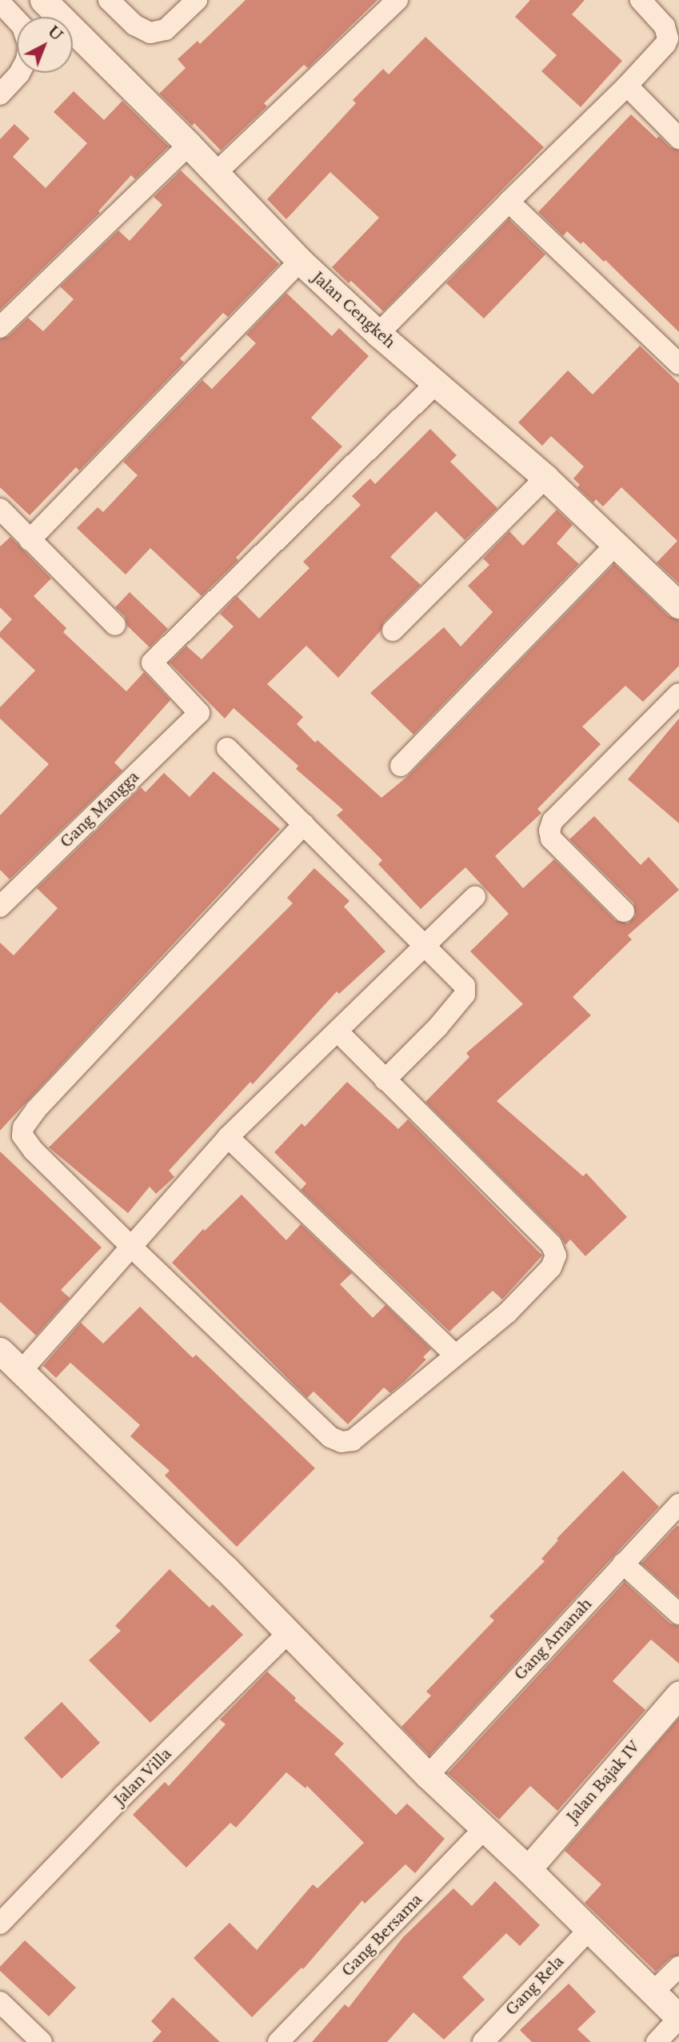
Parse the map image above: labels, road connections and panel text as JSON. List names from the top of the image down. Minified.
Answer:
{"streets":{"street":["Jalan Cengkeh","Gang Mangga","Gang Amanah","Jalan Villa","Jalan Bajak IV","Gang Bersama","Gang Rela"]},"crossings":[["Jalan Cengkeh","Gang Mangga"]],"north":"top right"}
